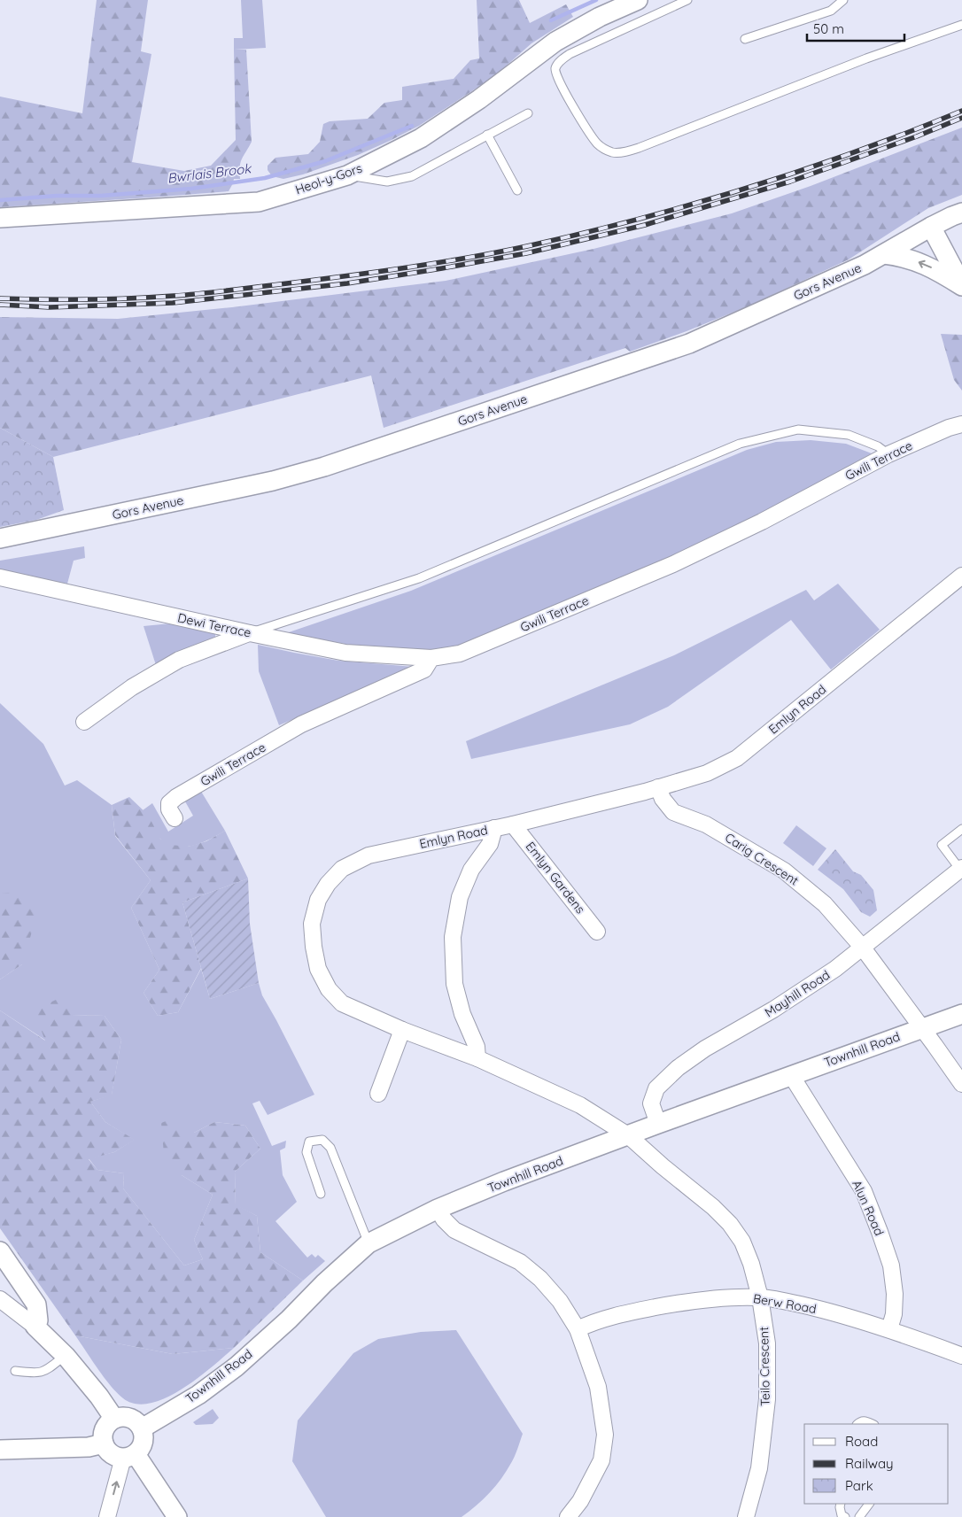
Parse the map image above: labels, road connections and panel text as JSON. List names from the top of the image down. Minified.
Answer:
{"streets":{"street":["Heol-y-Gors","Gors Avenue","Gwili Terrace","Dewi Terrace","Emlyn Road","Carig Crescent","Emlyn Gardens","Mayhill Road","Townhill Road","Alun Road","Berw Road","Teilo Crescent"]},"crossings":[["Gwili Terrace","Dewi Terrace"],["Emlyn Road","Carig Crescent"],["Emlyn Road","Emlyn Gardens"],["Emlyn Road","Townhill Road"],["Emlyn Road","Teilo Crescent"],["Carig Crescent","Mayhill Road"],["Carig Crescent","Townhill Road"],["Mayhill Road","Townhill Road"],["Townhill Road","Alun Road"],["Townhill Road","Teilo Crescent"],["Alun Road","Berw Road"],["Berw Road","Teilo Crescent"]],"water":["Bwrlais Brook"],"legend":["Road","Railway","Park"],"scale_bar":"50 m"}
